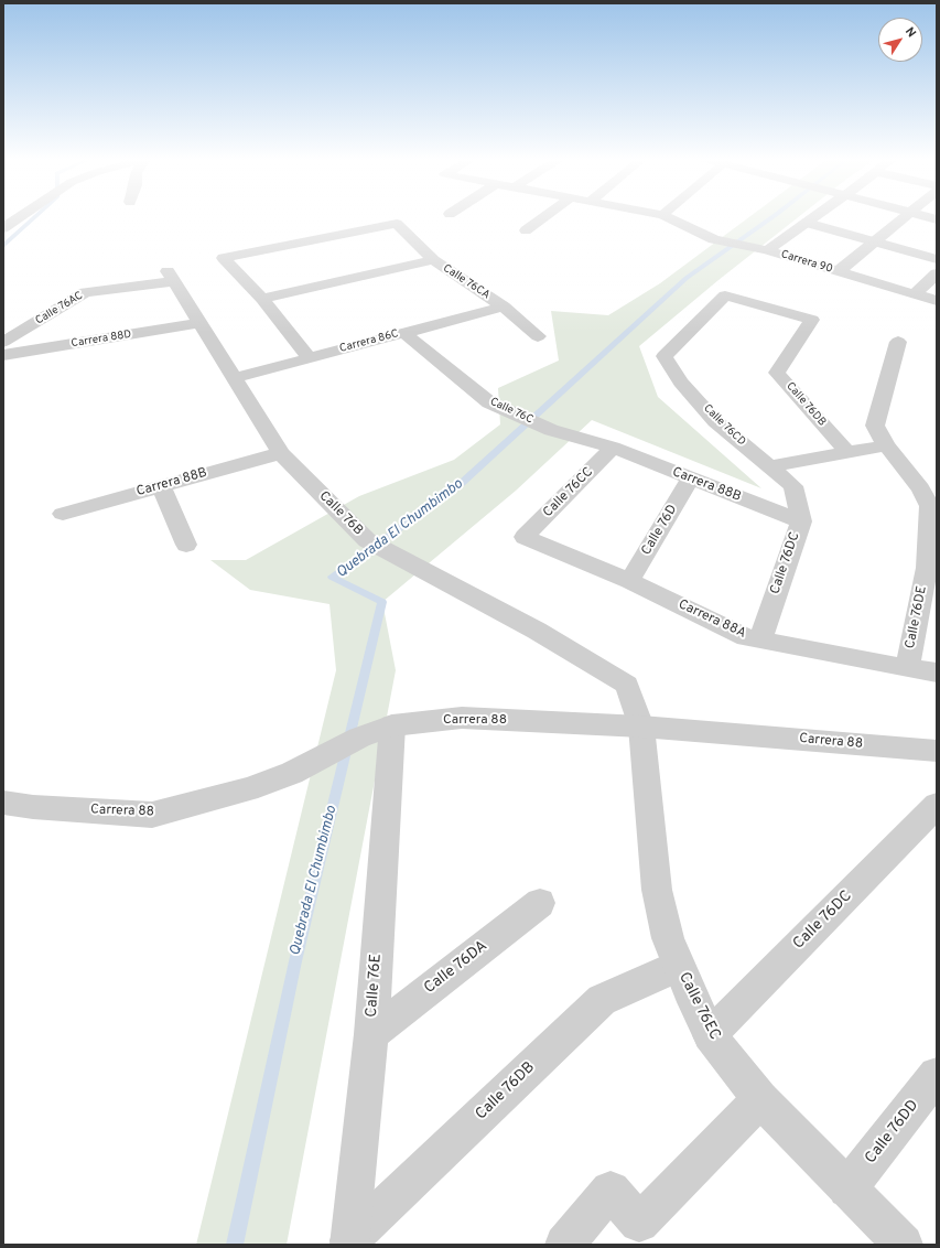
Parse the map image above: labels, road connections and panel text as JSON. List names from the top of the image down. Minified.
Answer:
{"streets":{"street":["Carrera 90","Calle 76CA","Calle 76AC","Carrera 88D","Carrera 86C","Calle 76DB","Calle 76C","Calle 76CD","Carrera 88B","Calle 76CC","Calle 76B","Calle 76D","Calle 76DC","Calle 76DE","Carrera 88A","Carrera 88","Calle 76DA","Calle 76E","Calle 76EC","Calle 76DD"]},"crossings":[["Calle 76CA","Carrera 86C"],["Calle 76AC","Calle 76B"],["Carrera 88D","Calle 76B"],["Carrera 86C","Calle 76C"],["Carrera 86C","Calle 76B"],["Calle 76DB","Calle 76CD"],["Calle 76DB","Calle 76E"],["Calle 76DB","Calle 76EC"],["Calle 76C","Carrera 88B"],["Calle 76C","Calle 76CC"],["Calle 76CD","Calle 76DC"],["Carrera 88B","Calle 76CC"],["Carrera 88B","Calle 76B"],["Carrera 88B","Calle 76D"],["Carrera 88B","Calle 76DC"],["Calle 76CC","Carrera 88A"],["Calle 76B","Carrera 88"],["Calle 76B","Calle 76EC"],["Calle 76D","Carrera 88A"],["Calle 76DC","Carrera 88A"],["Calle 76DC","Calle 76EC"],["Calle 76DE","Carrera 88A"],["Carrera 88","Calle 76E"],["Carrera 88","Calle 76EC"],["Calle 76DA","Calle 76E"],["Calle 76EC","Calle 76DD"]],"water":["Quebrada El Chumbimbo"],"north":"top right"}
